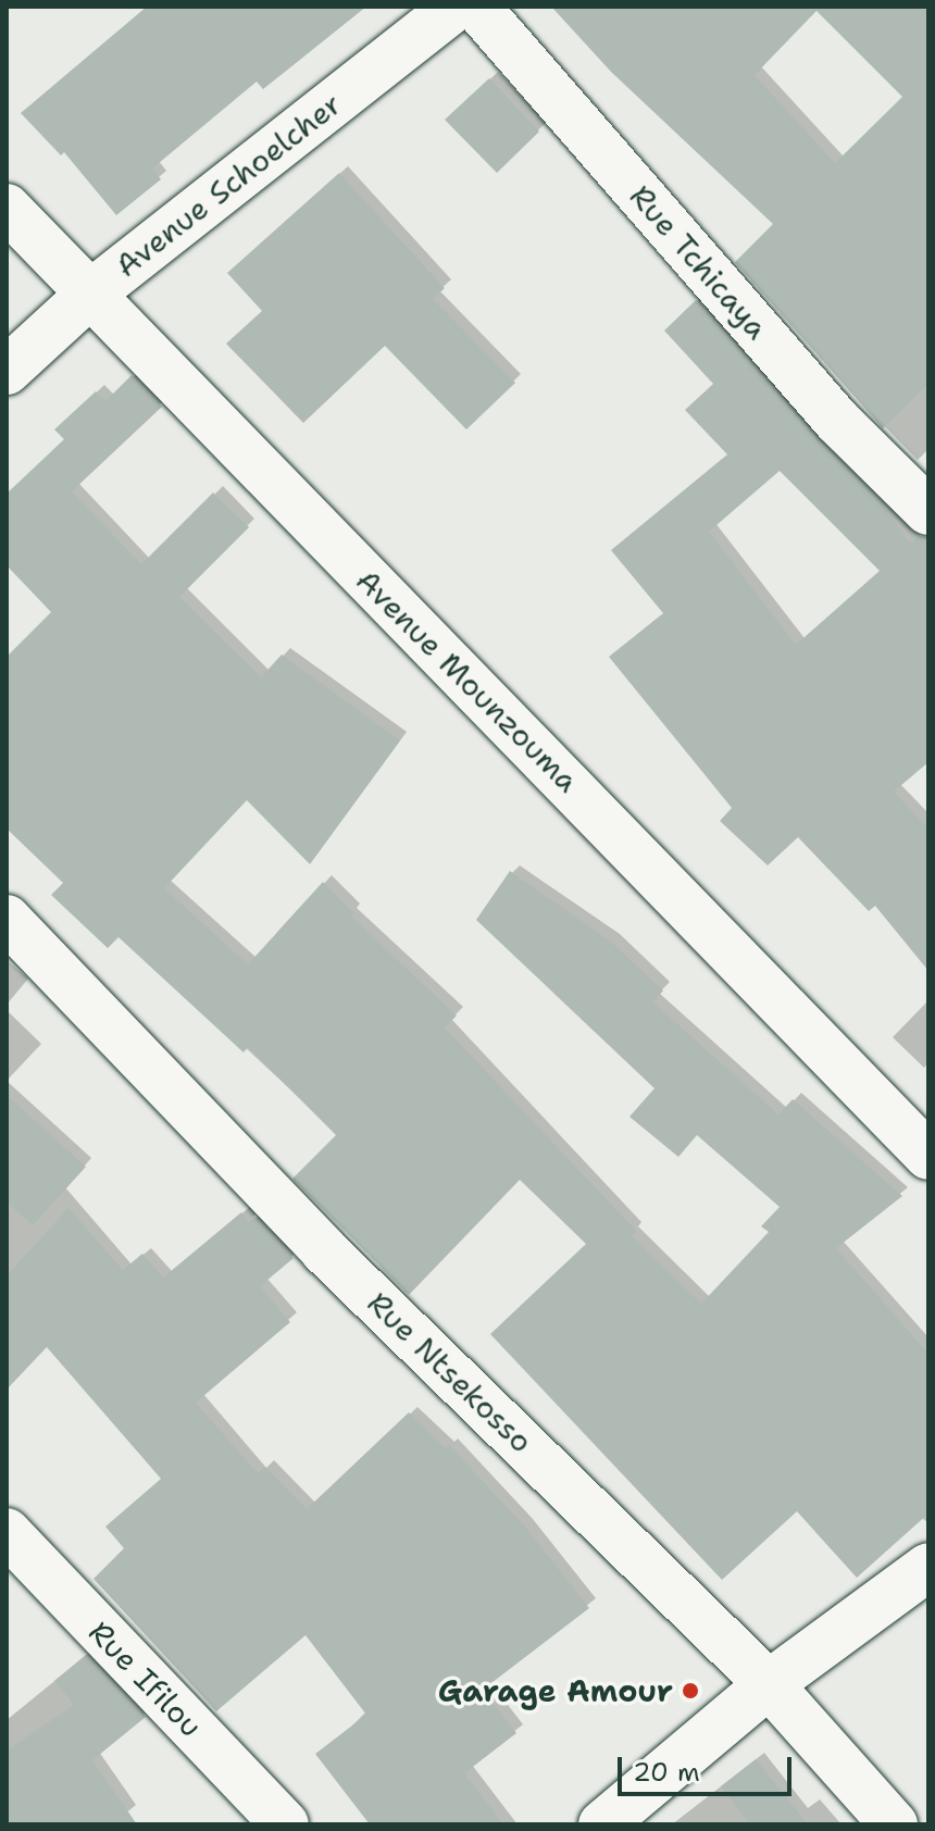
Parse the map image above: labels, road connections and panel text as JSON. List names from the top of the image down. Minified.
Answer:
{"streets":{"street":["Avenue Schoelcher","Rue Tchicaya","Avenue Mounzouma","Rue Ntsekosso","Rue Ifilou"]},"crossings":[["Avenue Schoelcher","Avenue Mounzouma"]],"places":["Garage Amour"],"scale_bar":"20 m"}
